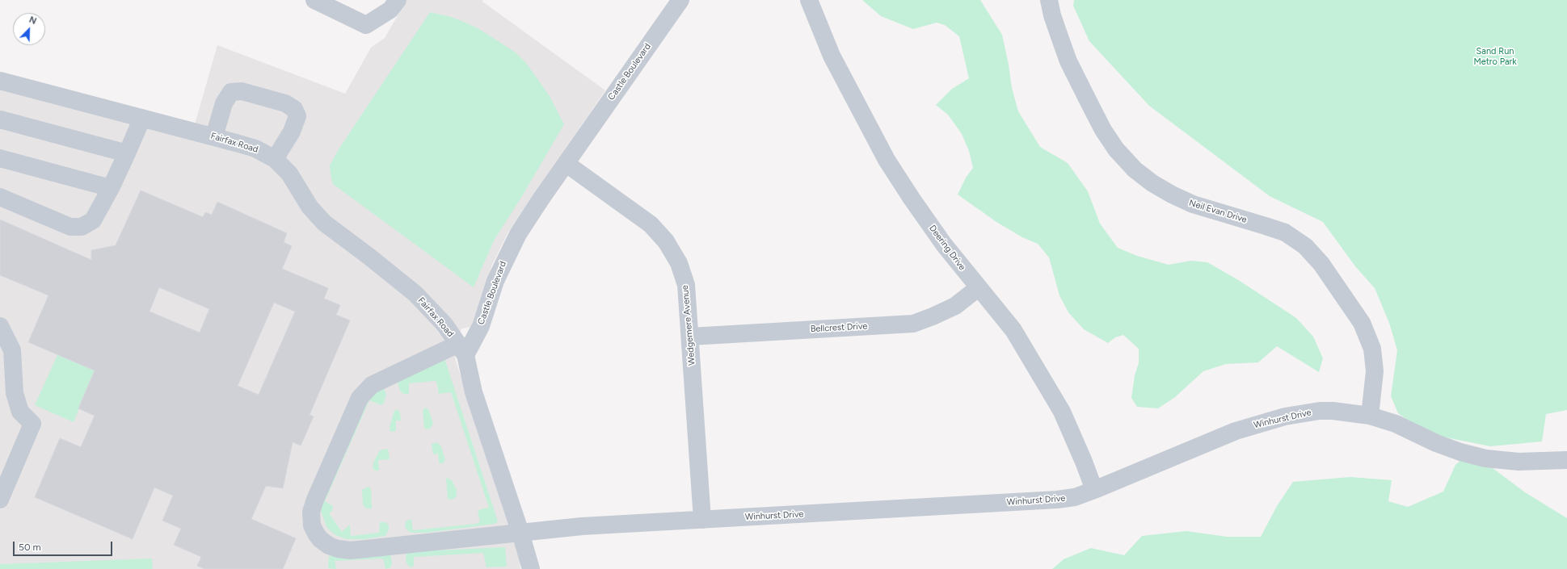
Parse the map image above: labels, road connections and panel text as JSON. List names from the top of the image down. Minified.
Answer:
{"streets":{"street":["Castle Boulevard","Fairfax Road","Neil Evan Drive","Deering Drive","Wedgemere Avenue","Bellcrest Drive","Winhurst Drive"]},"crossings":[["Castle Boulevard","Fairfax Road"],["Castle Boulevard","Wedgemere Avenue"],["Castle Boulevard","Winhurst Drive"],["Fairfax Road","Winhurst Drive"],["Neil Evan Drive","Winhurst Drive"],["Deering Drive","Bellcrest Drive"],["Deering Drive","Winhurst Drive"],["Wedgemere Avenue","Bellcrest Drive"],["Wedgemere Avenue","Winhurst Drive"]],"parks":["Sand Run Metro Park"],"scale_bar":"50 m","north":"top right"}
